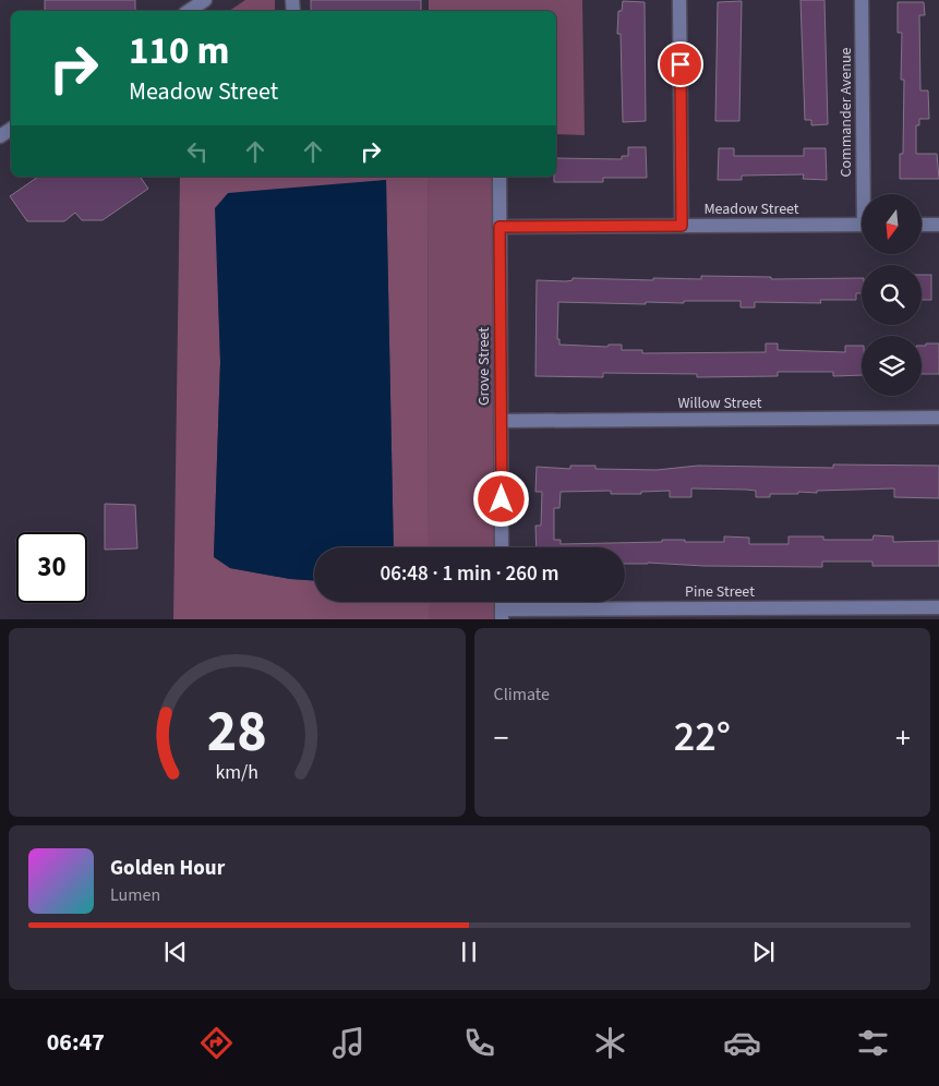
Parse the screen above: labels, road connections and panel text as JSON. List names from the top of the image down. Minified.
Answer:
{"streets":{"street":["Commander Avenue","Meadow Street","Grove Street","Willow Street","Pine Street"]},"crossings":[["Meadow Street","Grove Street"],["Grove Street","Willow Street"]],"north":"bottom","page":{"turn":["110 m","Meadow Street"],"limit":"30","trip":"06:48 · 1 min · 260 m","tile":"Climate","heat":["−","22°","+"],"song":["Golden Hour","Lumen"],"tabs":"06:47","gauge":["28","km/h"]}}
